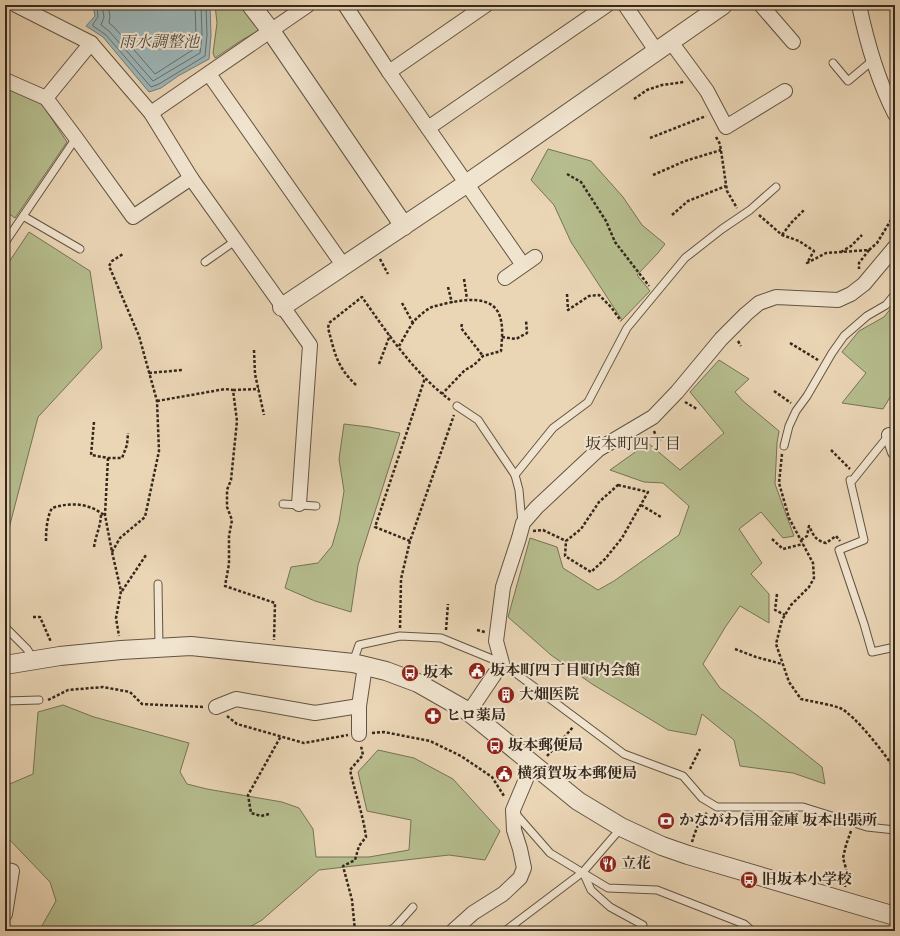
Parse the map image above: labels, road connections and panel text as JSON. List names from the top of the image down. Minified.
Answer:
{"districts":["坂本町四丁目"],"water":["雨水調整池"],"places":{"public building":["坂本町四丁目町内会館","横須賀坂本郵便局"],"bus stop":["坂本","坂本郵便局","旧坂本小学校"],"building":["大畑医院"],"pharmacy":["ヒロ薬局"],"bank":["かながわ信用金庫 坂本出張所"],"restaurant":["立花"]}}
